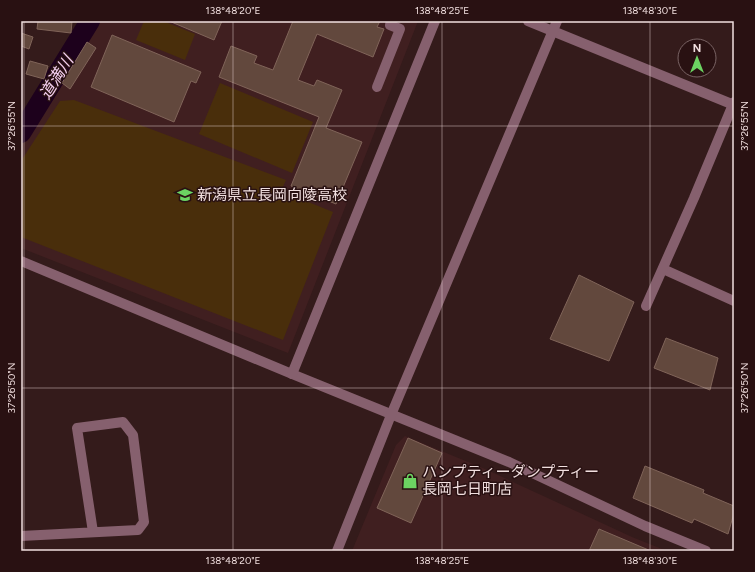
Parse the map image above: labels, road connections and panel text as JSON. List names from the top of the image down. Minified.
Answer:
{"water":["道満川"],"places":{"school or university":["新潟県立長岡向陵高校"],"shop":["ハンプティーダンプティー 長岡七日町店"]},"north":"top","coordinates":["138°48'20\"E","138°48'25\"E","138°48'30\"E","37°26'55\"N","37°26'50\"N"]}
